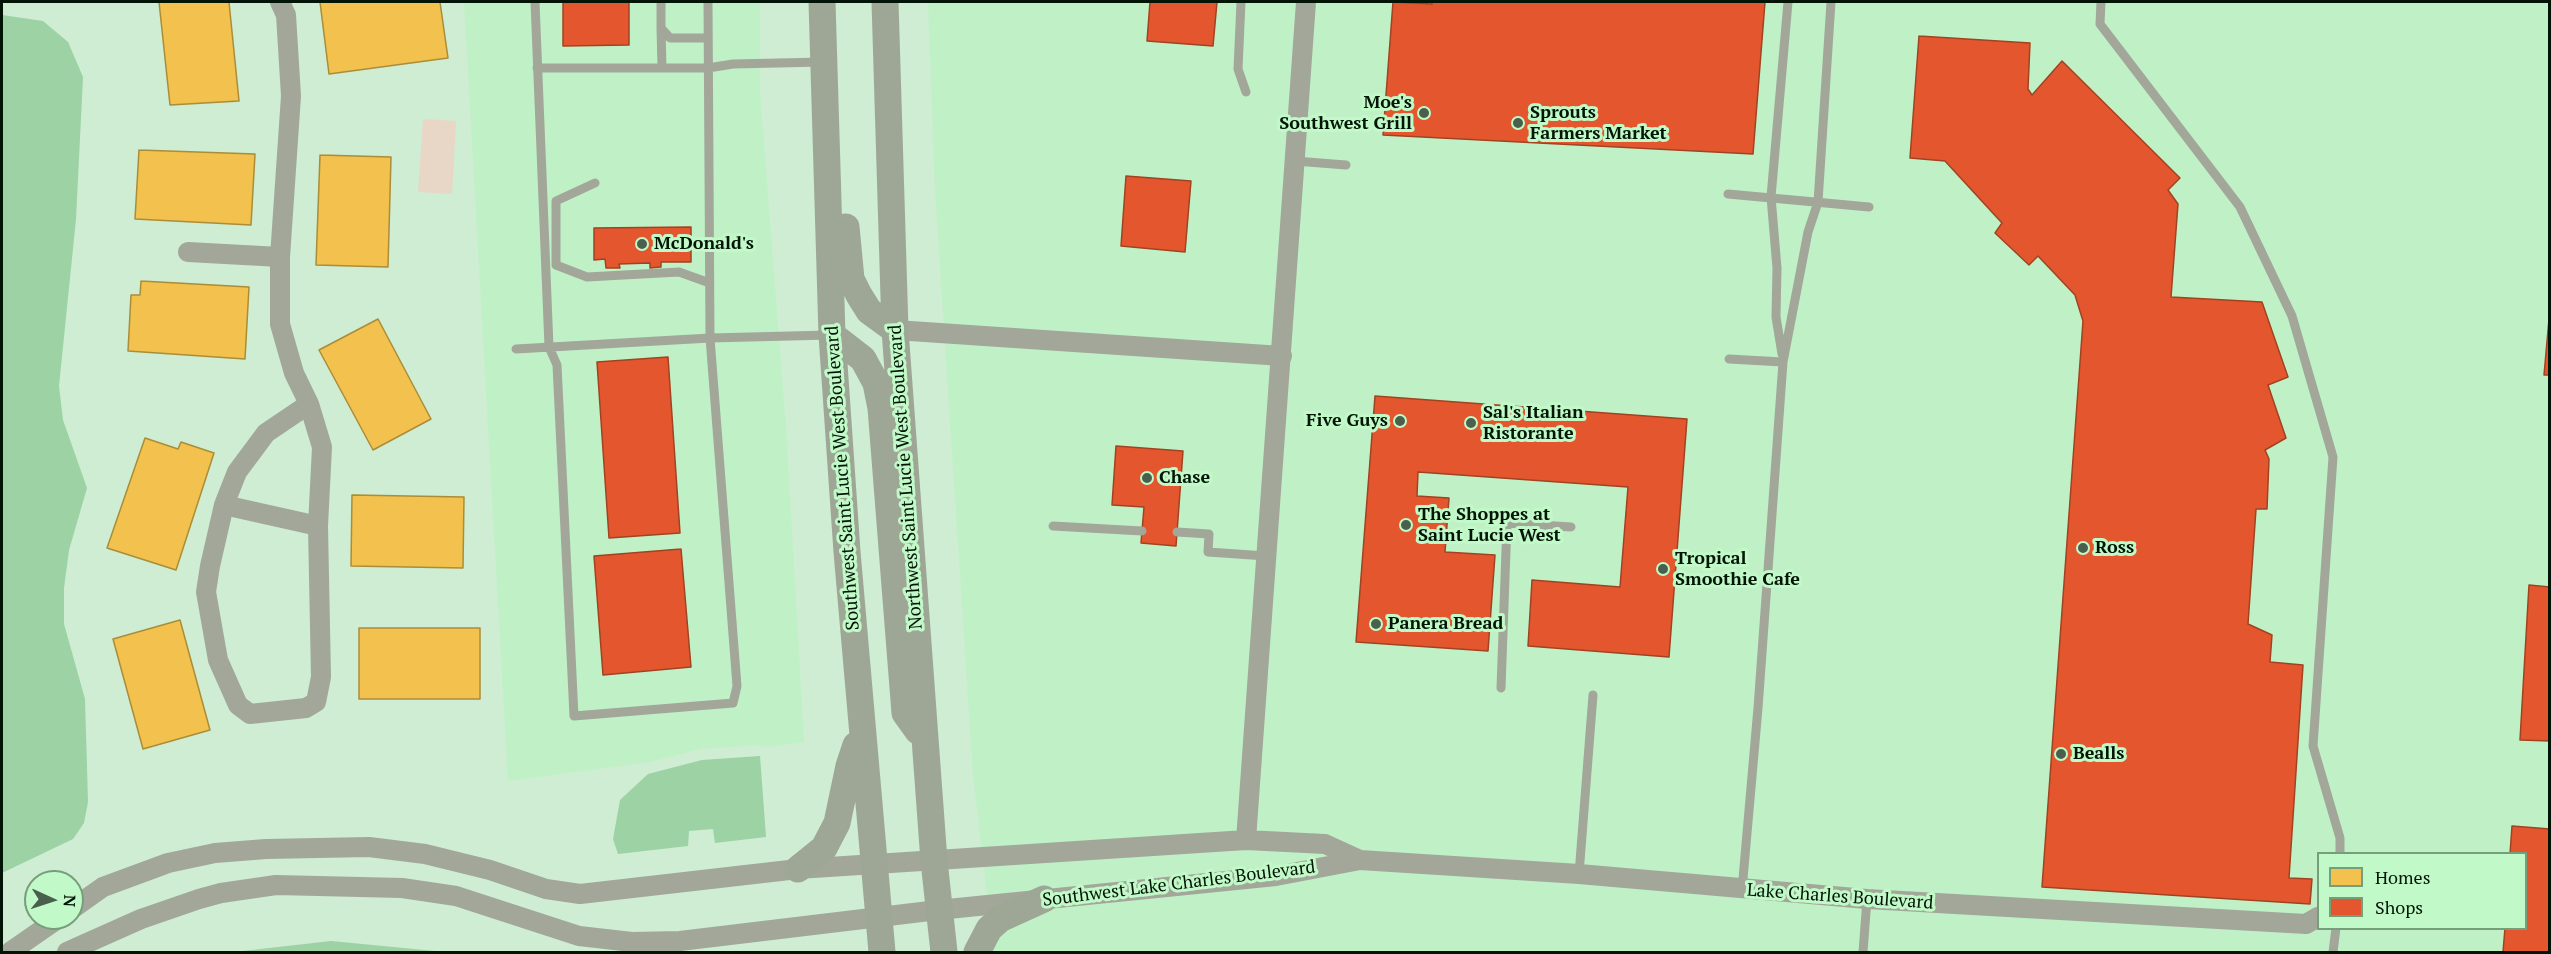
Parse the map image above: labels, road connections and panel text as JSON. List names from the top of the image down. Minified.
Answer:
{"streets":{"main road":["Northwest Saint Lucie West Boulevard","Southwest Saint Lucie West Boulevard"],"street":["Southwest Lake Charles Boulevard","Lake Charles Boulevard"]},"crossings":[["Northwest Saint Lucie West Boulevard","Southwest Lake Charles Boulevard"],["Southwest Saint Lucie West Boulevard","Southwest Lake Charles Boulevard"],["Southwest Lake Charles Boulevard","Lake Charles Boulevard"]],"places":["Moe's Southwest Grill","Sprouts Farmers Market","McDonald's","Five Guys","Sal's Italian Ristorante","Chase","The Shoppes at Saint Lucie West","Ross","Tropical Smoothie Cafe","Panera Bread","Bealls"],"legend":["Homes","Shops"],"north":"right"}
